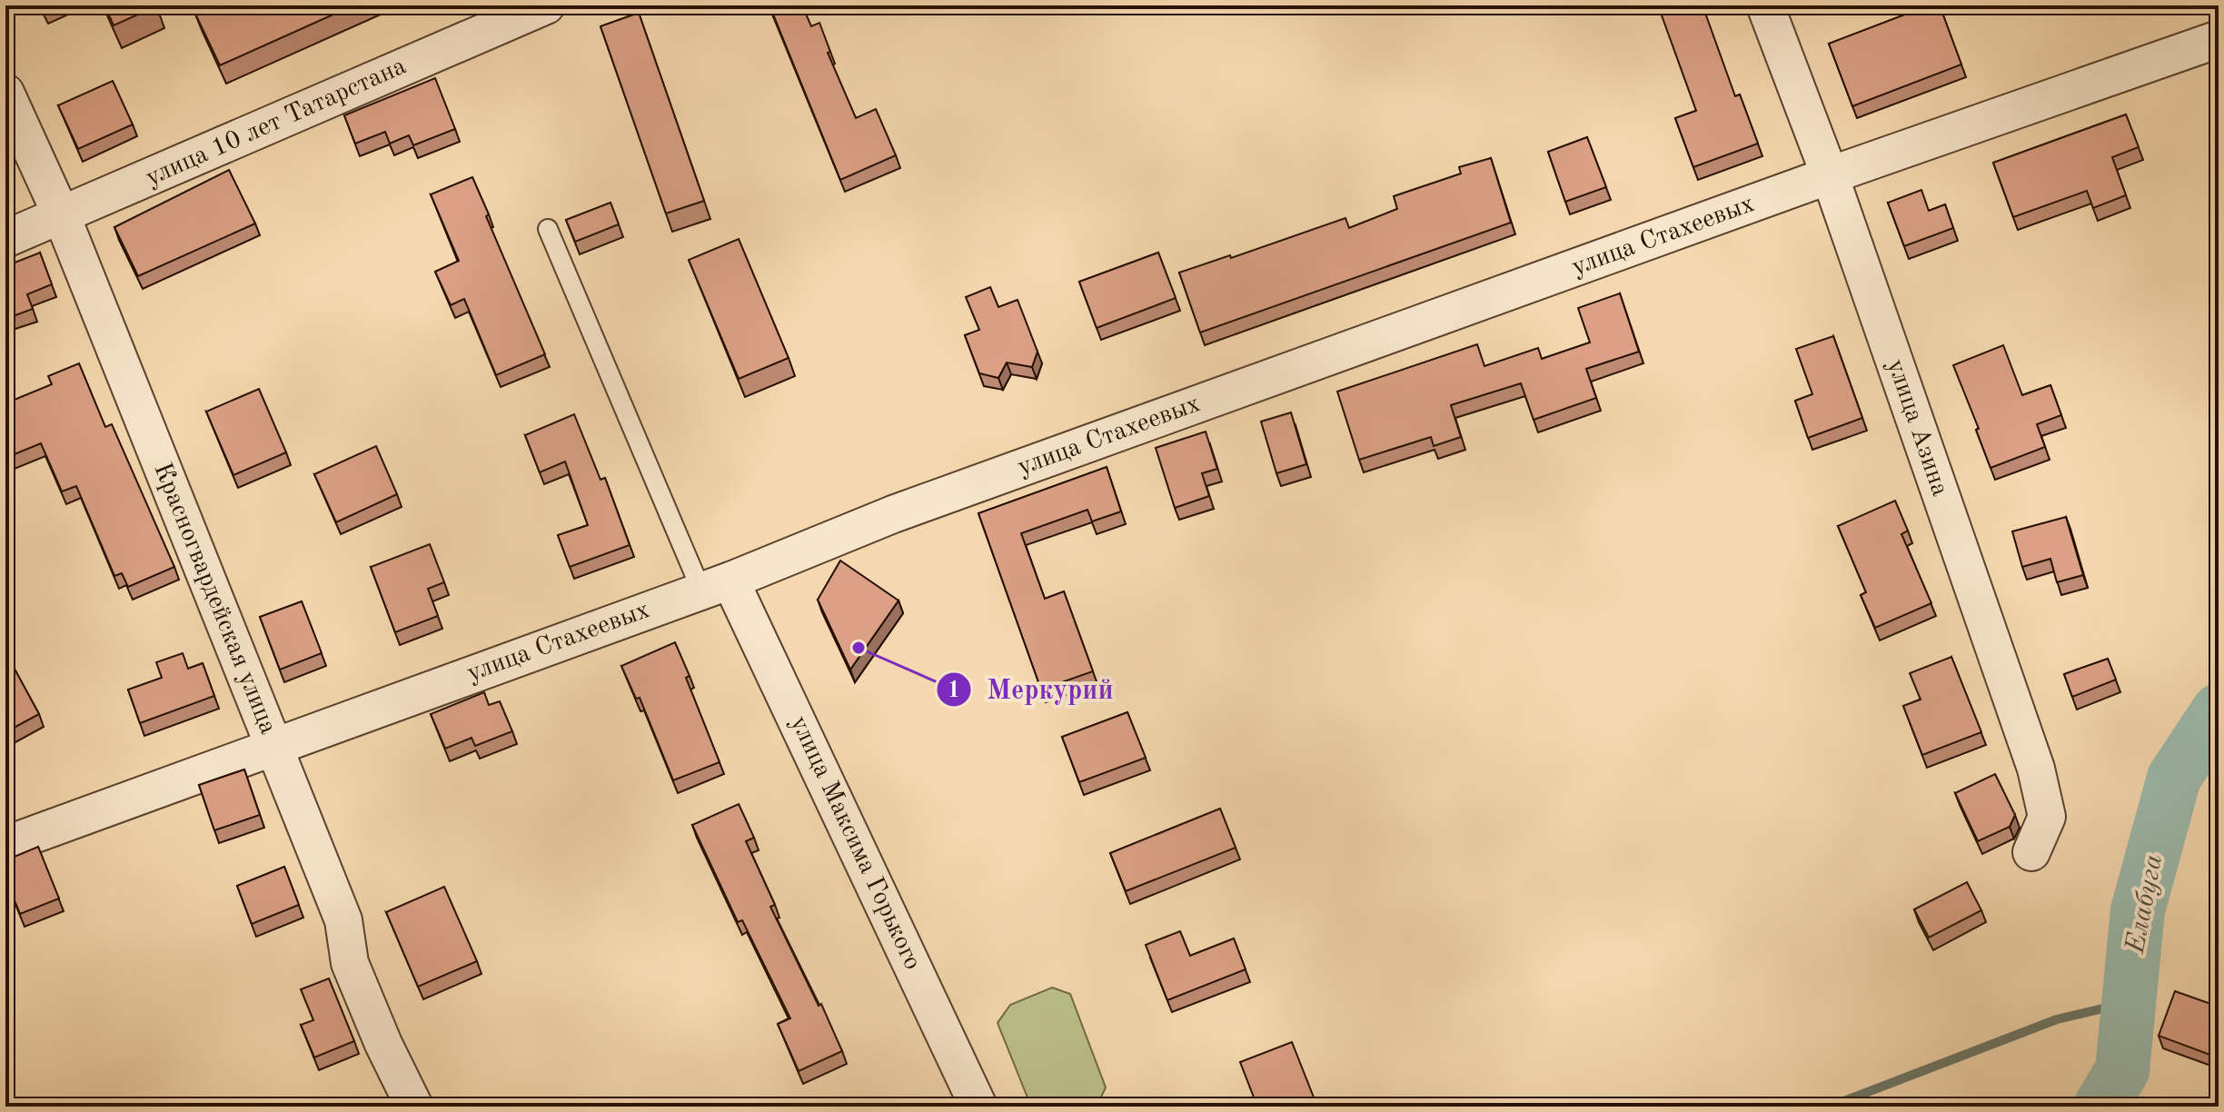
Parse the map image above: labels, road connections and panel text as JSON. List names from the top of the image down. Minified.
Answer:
{"streets":{"street":["улица 10 лет Татарстана","улица Стахеевых","улица Азина","Красногвардейская улица","улица Максима Горького"]},"crossings":[["улица 10 лет Татарстана","Красногвардейская улица"],["улица Стахеевых","улица Азина"],["улица Стахеевых","Красногвардейская улица"],["улица Стахеевых","улица Максима Горького"]],"water":["Елабуга"],"places":["Меркурий"]}
